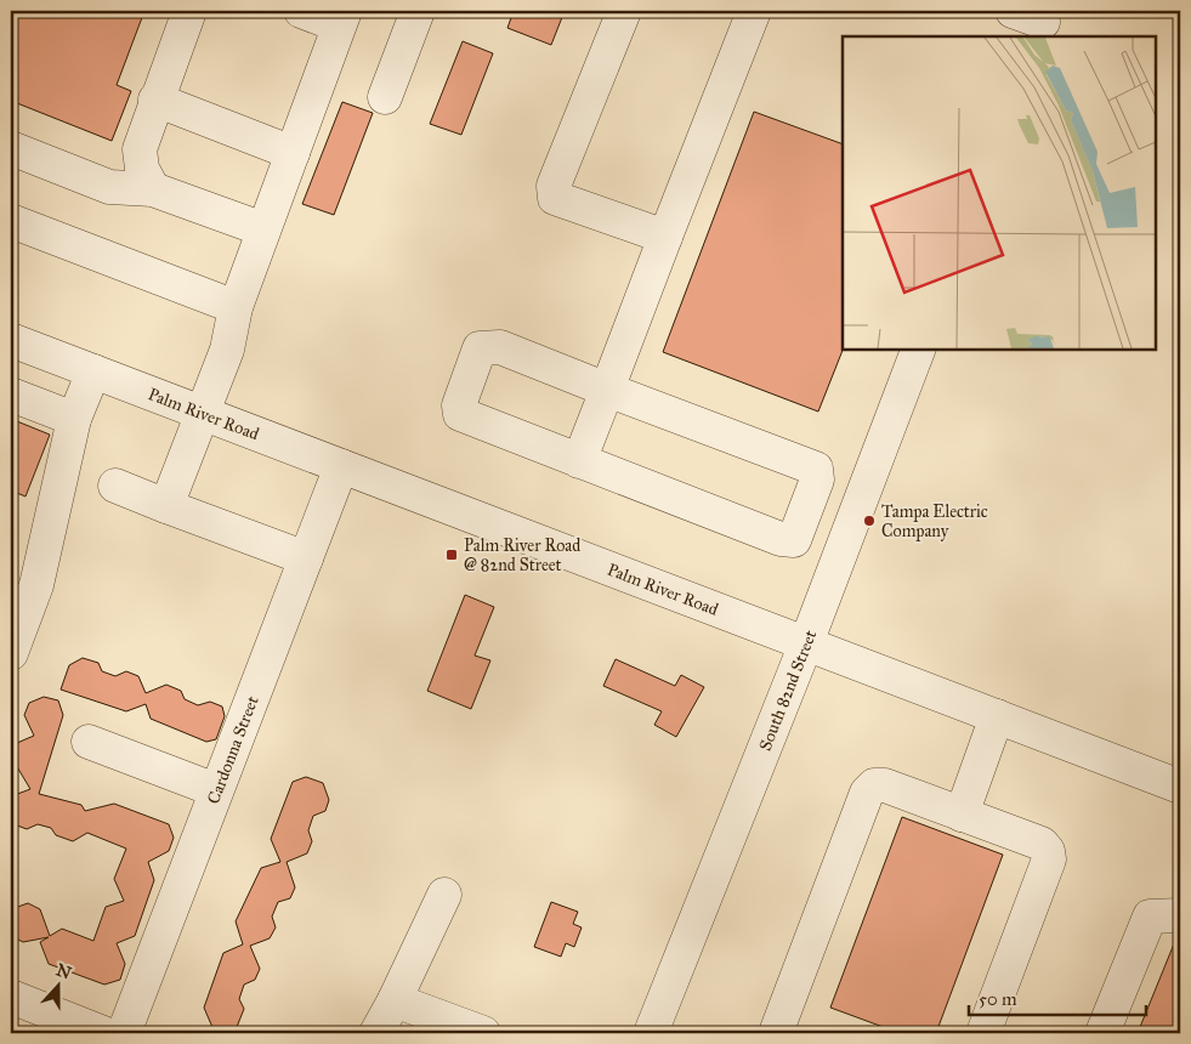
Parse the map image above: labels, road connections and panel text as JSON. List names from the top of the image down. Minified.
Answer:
{"streets":{"street":["Palm River Road","South 82nd Street","Cardonna Street"]},"crossings":[["Palm River Road","South 82nd Street"],["Palm River Road","Cardonna Street"]],"places":{"other":["Tampa Electric Company"],"transit":["Palm River Road @ 82nd Street"]},"scale_bar":"50 m","north":"top"}
